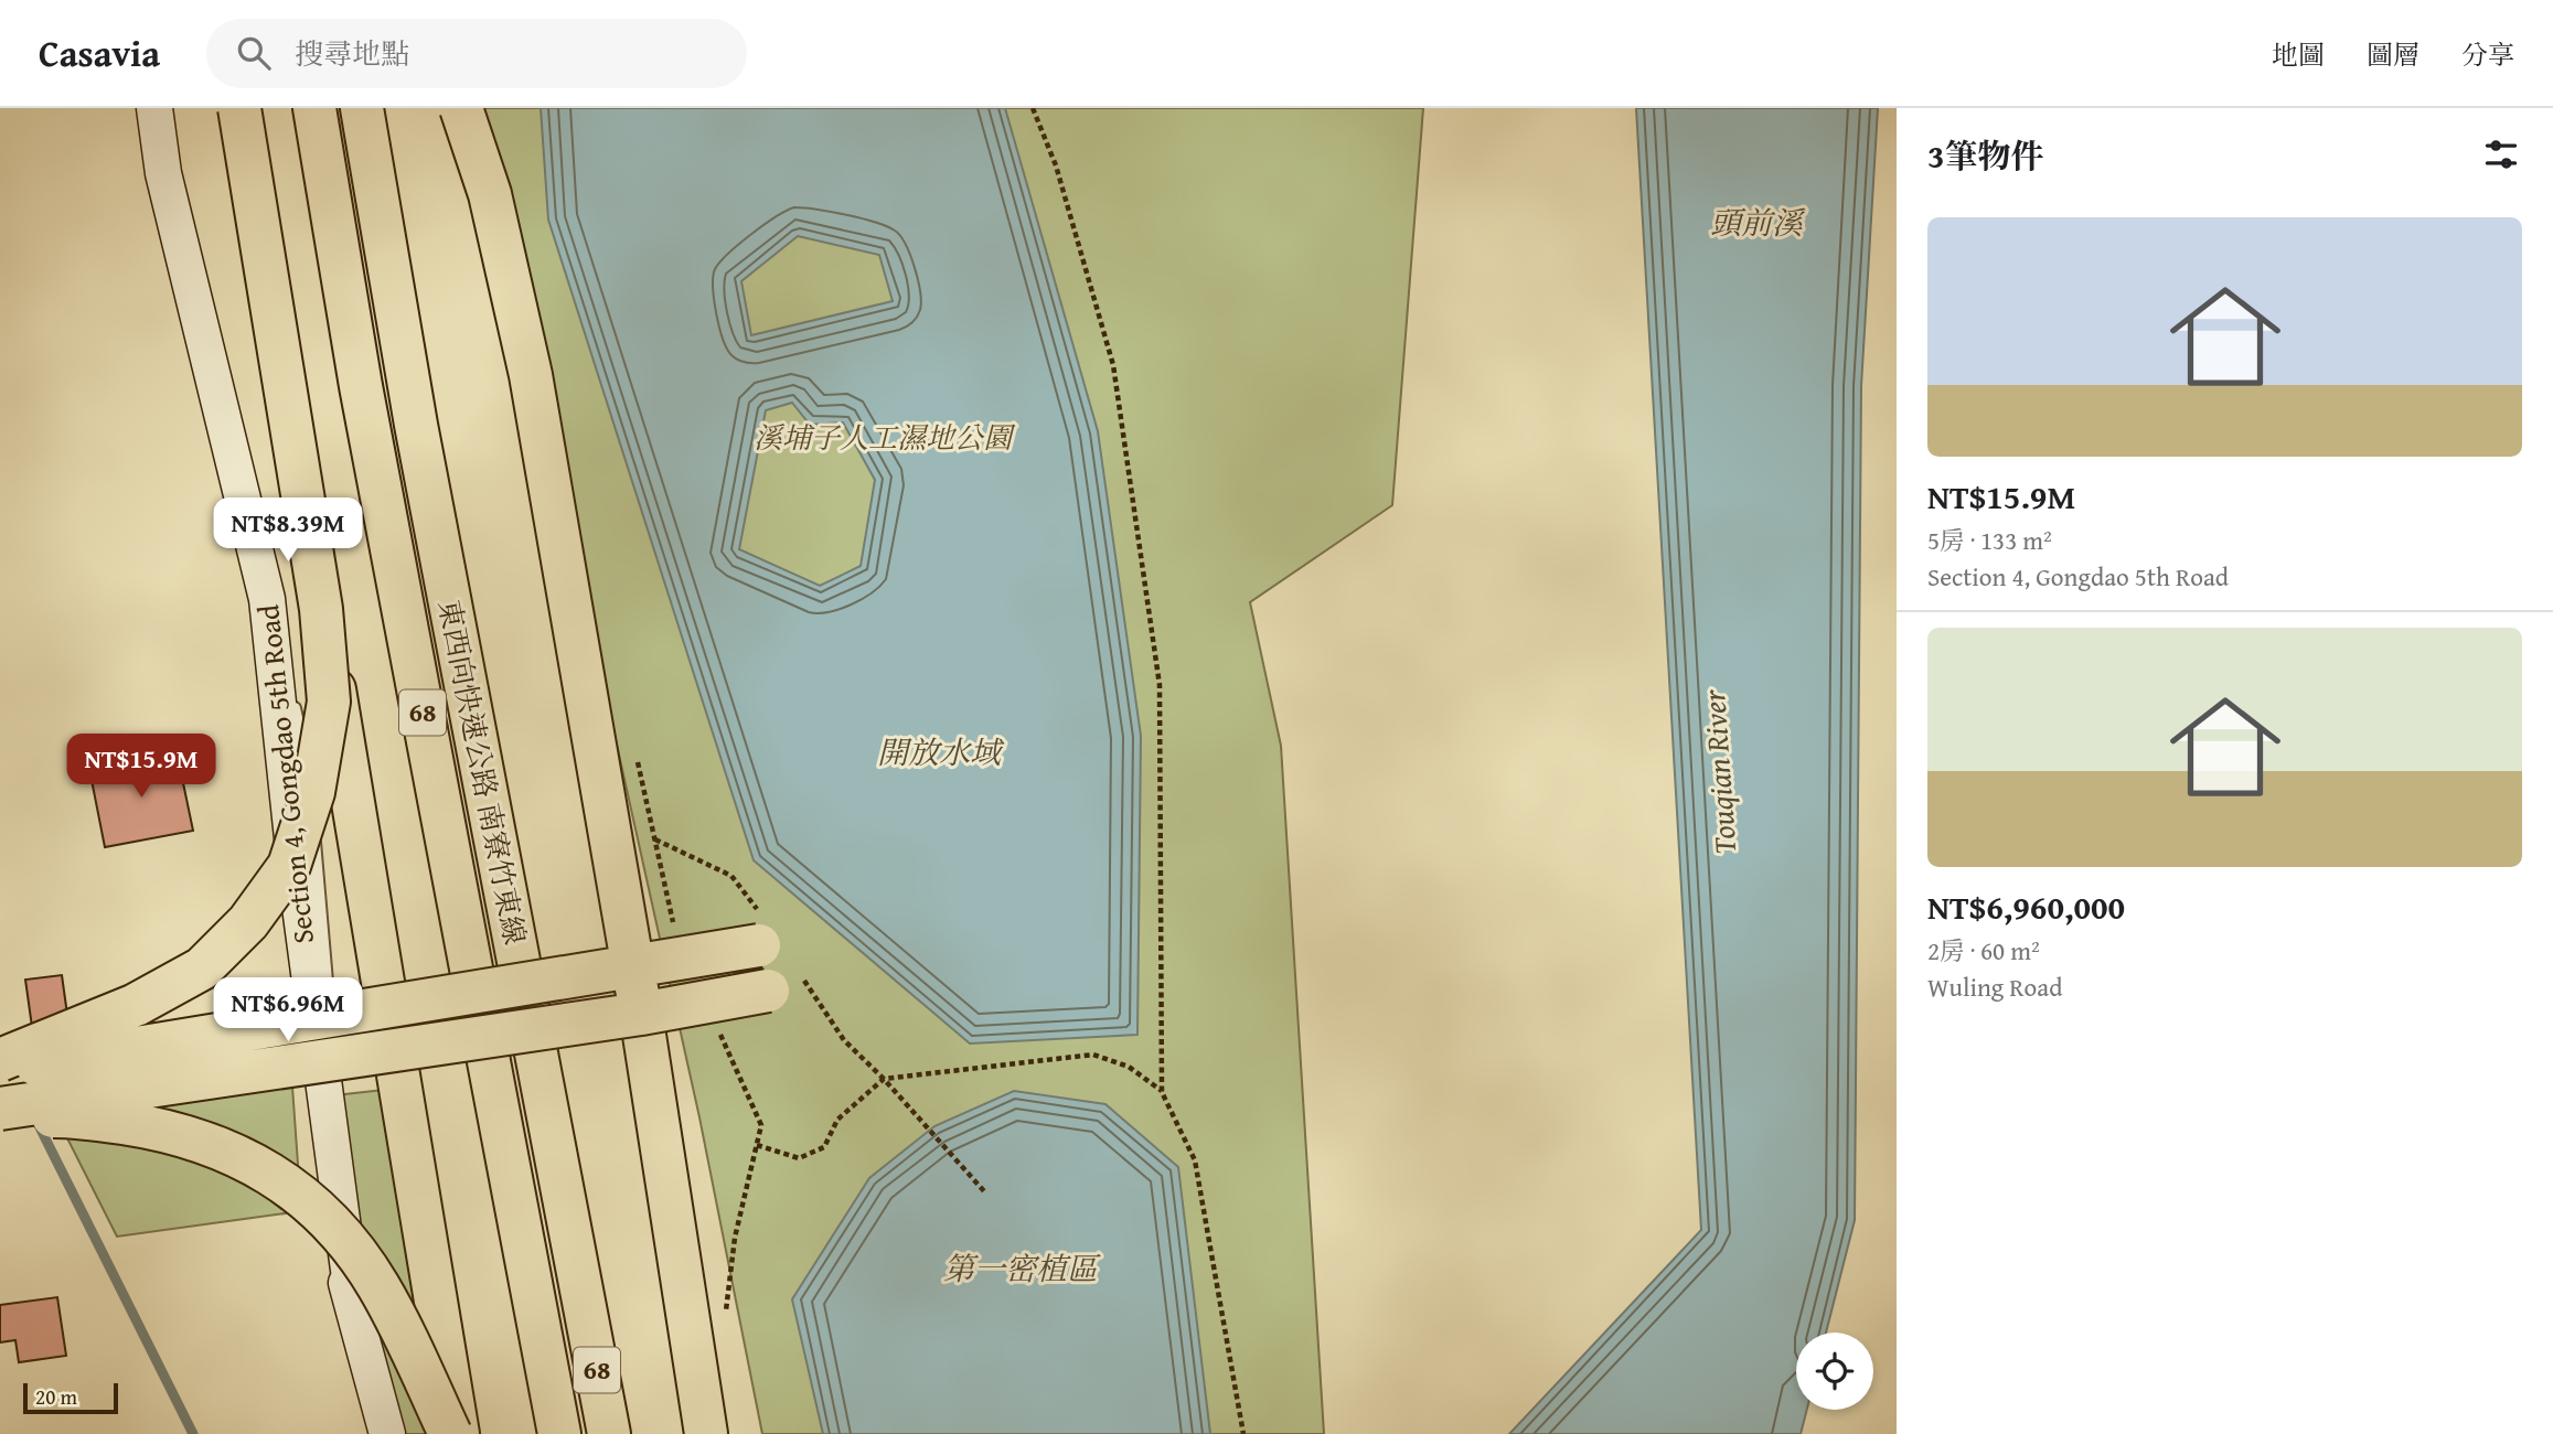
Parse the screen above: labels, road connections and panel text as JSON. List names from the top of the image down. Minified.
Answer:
{"streets":{"highway":["68","東西向快速公路 南寮竹東線"],"street":["Section 4, Gongdao 5th Road"]},"water":["頭前溪","開放水域","Touqian River","第一密植區"],"parks":["溪埔子人工濕地公園"],"scale_bar":"20 m","page":{"header":"Casavia","search":"搜尋地點","nav":["地圖","圖層","分享"],"heading":"3筆物件","list":[{"name":"NT$15.9M","note":"5房 · 133 m² · Section 4, Gongdao 5th Road"},{"name":"NT$6,960,000","note":"2房 · 60 m² · Wuling Road"}],"price":["NT$8.39M","NT$15.9M","NT$6.96M"],"scale":"20 m"}}
